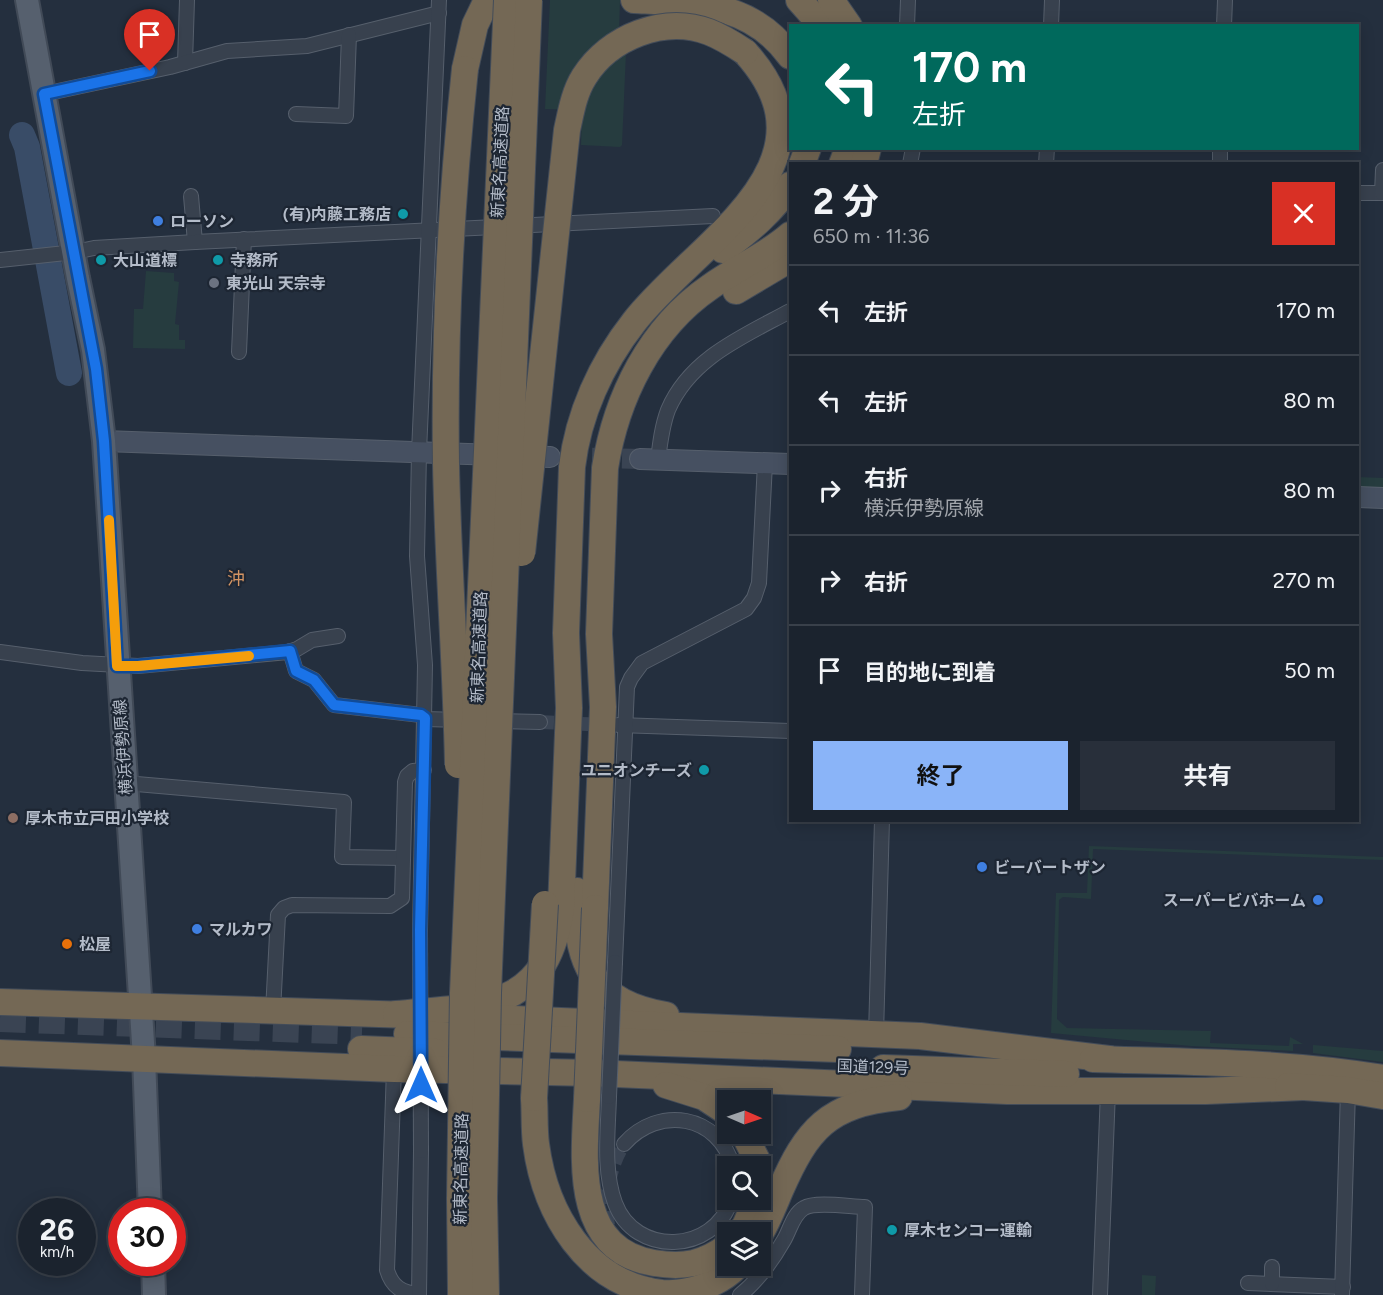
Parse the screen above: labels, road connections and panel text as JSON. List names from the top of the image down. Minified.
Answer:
{"streets":{"highway":["新東名高速道路","国道129号"],"main road":["横浜伊勢原線"]},"districts":["沖"],"places":["(有)内藤工務店","ローソン","大山道標","寺務所","東光山 天宗寺","ユニオンチーズ","厚木市立戸田小学校","ビーバートザン","スーパービバホーム","マルカワ","松屋","厚木センコー運輸"],"north":"right","page":{"turn":["170 m","左折"],"heading":["2 分","650 m · 11:36"],"list":[{"name":"左折","value":"170 m"},{"name":"左折","value":"80 m"},{"name":"右折","note":"横浜伊勢原線","value":"80 m"},{"name":"右折","value":"270 m"},{"name":"目的地に到着","value":"50 m"}],"buttons":["終了","共有"],"speed":"26 km/h","limit":"30"}}
